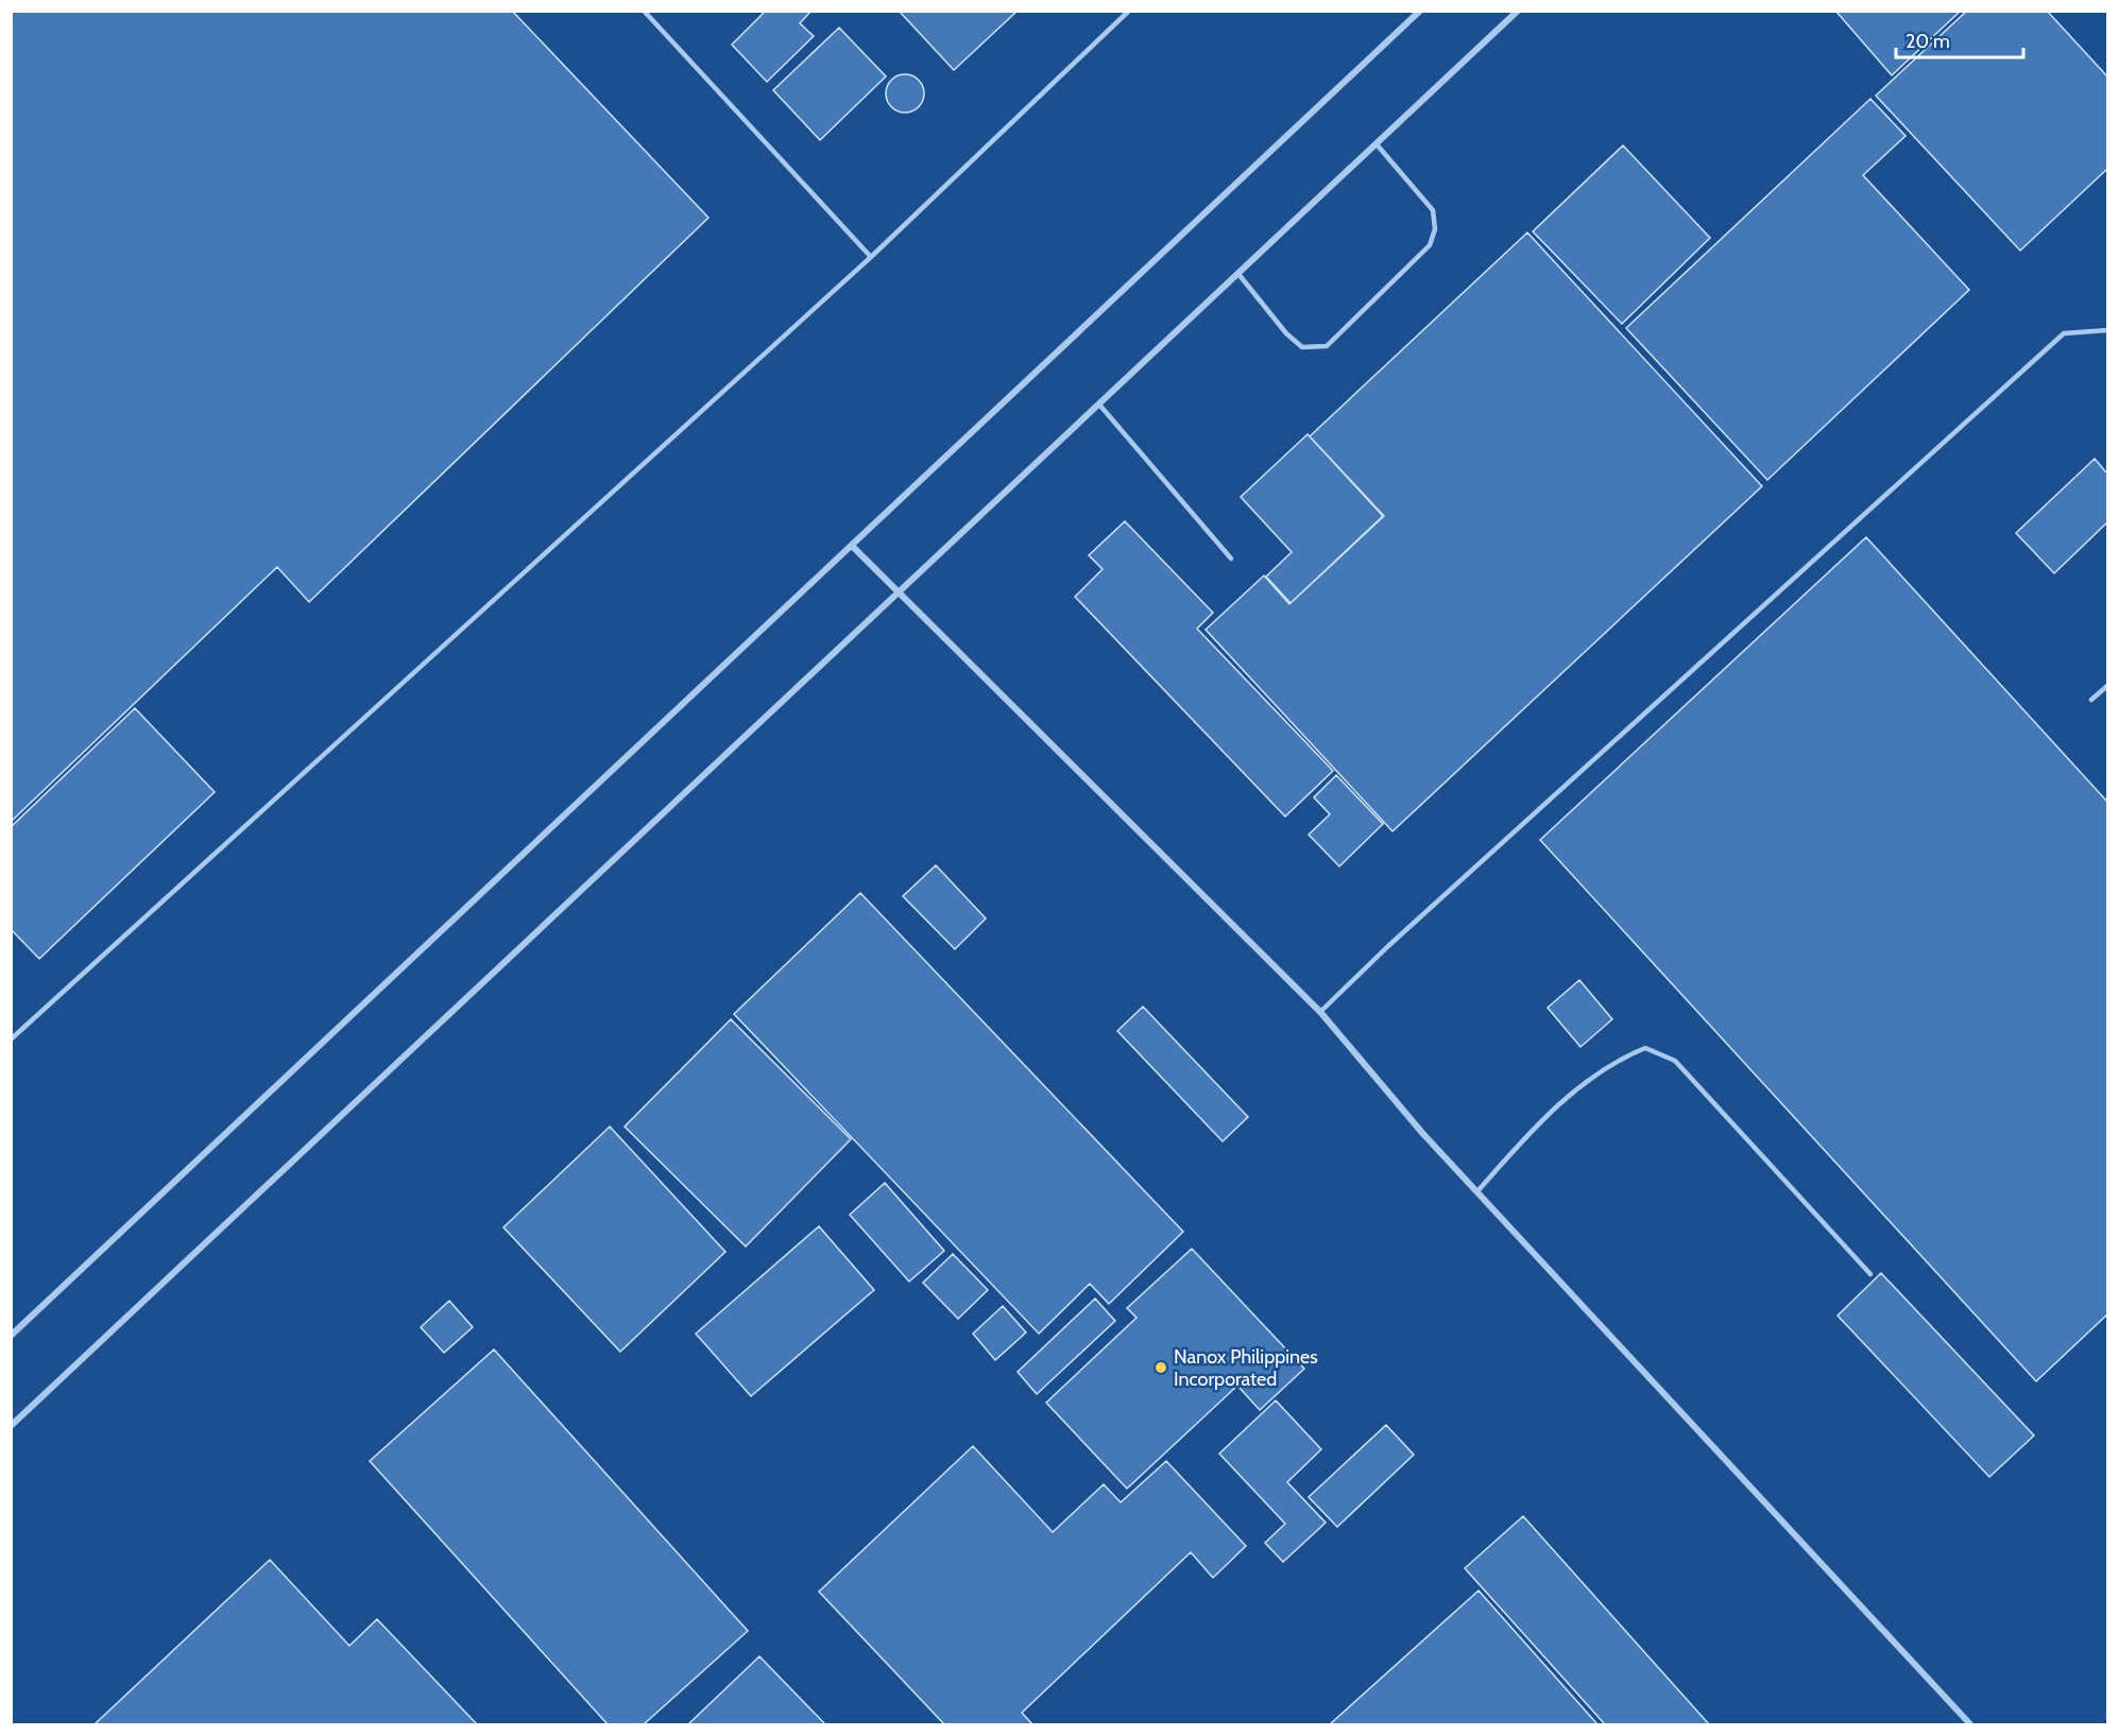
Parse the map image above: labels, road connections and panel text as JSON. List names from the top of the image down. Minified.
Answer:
{"places":["Nanox Philippines Incorporated"],"scale_bar":"20 m"}
